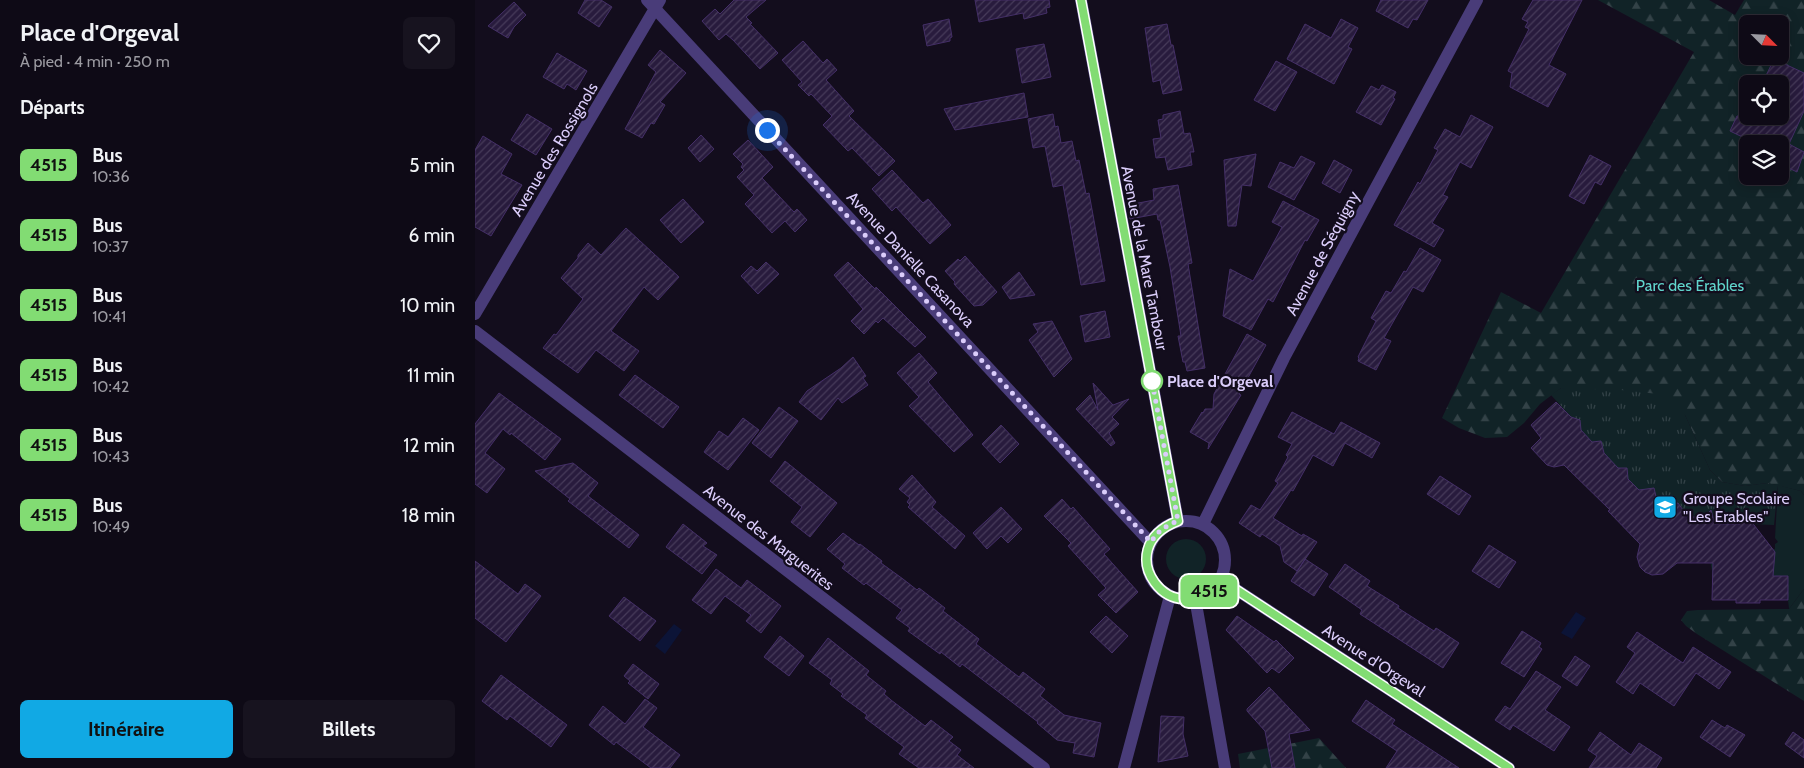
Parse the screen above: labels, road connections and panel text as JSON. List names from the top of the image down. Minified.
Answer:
{"streets":{"street":["Avenue des Rossignols","Avenue de Séquigny","Avenue de la Mare Tambour","Avenue Danielle Casanova","Avenue des Marguerites","Avenue d'Orgeval"]},"crossings":[["Avenue des Rossignols","Avenue Danielle Casanova"],["Avenue de Séquigny","Avenue de la Mare Tambour"],["Avenue de Séquigny","Avenue Danielle Casanova"],["Avenue de Séquigny","Avenue d'Orgeval"],["Avenue de la Mare Tambour","Avenue Danielle Casanova"],["Avenue de la Mare Tambour","Avenue d'Orgeval"],["Avenue Danielle Casanova","Avenue d'Orgeval"]],"parks":["Parc des Érables"],"places":{"other":["Place d'Orgeval"],"school or university":["Groupe Scolaire \"Les Erables\""]},"lines":["bus line 4515"],"north":"bottom right","page":{"heading":[["Place d'Orgeval","À pied · 4 min · 250 m"],"Départs"],"on_map":"4515","list":[{"mark":"4515","name":"Bus","note":"10:36","value":"5 min"},{"mark":"4515","name":"Bus","note":"10:37","value":"6 min"},{"mark":"4515","name":"Bus","note":"10:41","value":"10 min"},{"mark":"4515","name":"Bus","note":"10:42","value":"11 min"},{"mark":"4515","name":"Bus","note":"10:43","value":"12 min"},{"mark":"4515","name":"Bus","note":"10:49","value":"18 min"}],"buttons":["Itinéraire","Billets"]}}
